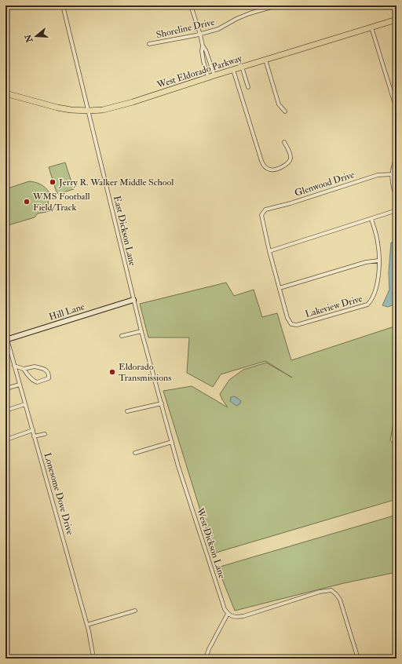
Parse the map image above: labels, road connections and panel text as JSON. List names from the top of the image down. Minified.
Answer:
{"streets":{"main road":["West Eldorado Parkway"],"street":["Shoreline Drive","Glenwood Drive","East Dickson Lane","Lakeview Drive","Hill Lane","Lonesome Dove Drive","West Dickson Lane"]},"crossings":[["West Eldorado Parkway","East Dickson Lane"],["East Dickson Lane","Hill Lane"],["East Dickson Lane","West Dickson Lane"],["Hill Lane","Lonesome Dove Drive"],["Hill Lane","West Dickson Lane"]],"places":["Jerry R. Walker Middle School","WMS Football Field/Track","Eldorado Transmissions"],"north":"left"}
